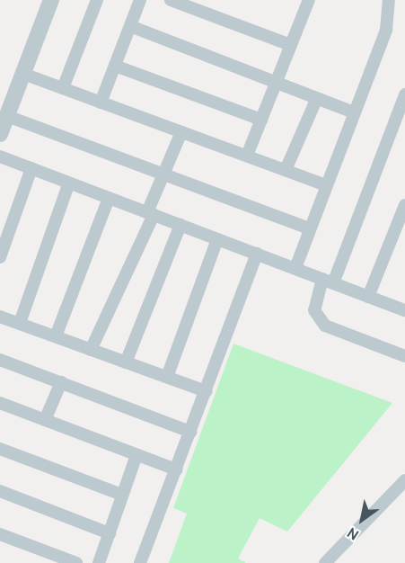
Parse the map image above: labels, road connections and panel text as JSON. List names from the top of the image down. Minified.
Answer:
{"north":"bottom left"}
